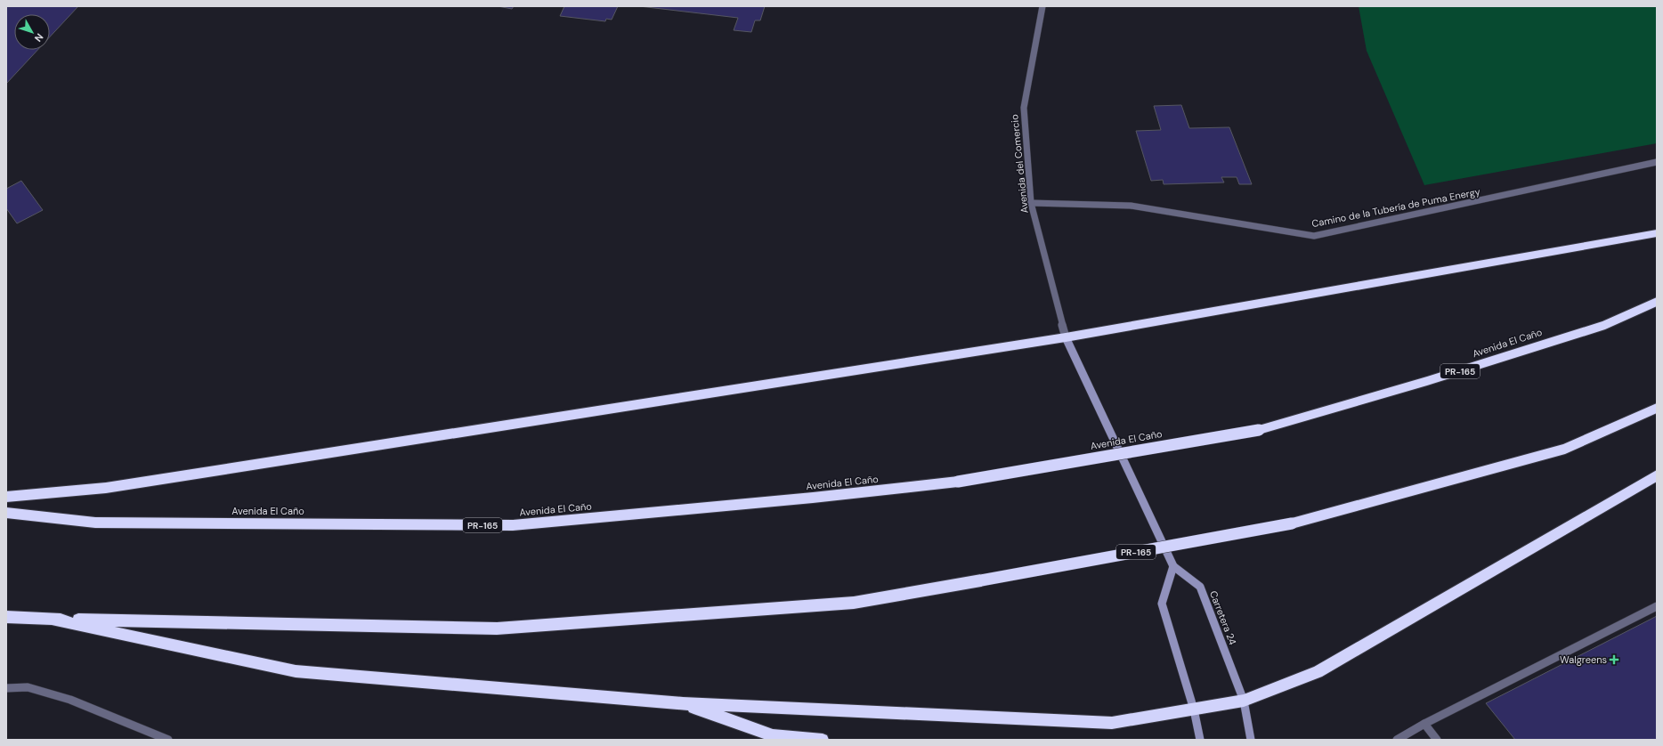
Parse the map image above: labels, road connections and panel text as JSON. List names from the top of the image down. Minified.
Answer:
{"streets":{"highway":["Avenida El Caño","PR-165"],"main road":["Carretera 24"],"street":["Avenida del Comercio","Camino de la Tubería de Puma Energy"]},"crossings":[["Avenida del Comercio","Camino de la Tubería de Puma Energy"]],"places":{"health":["Walgreens"]},"north":"bottom right"}
